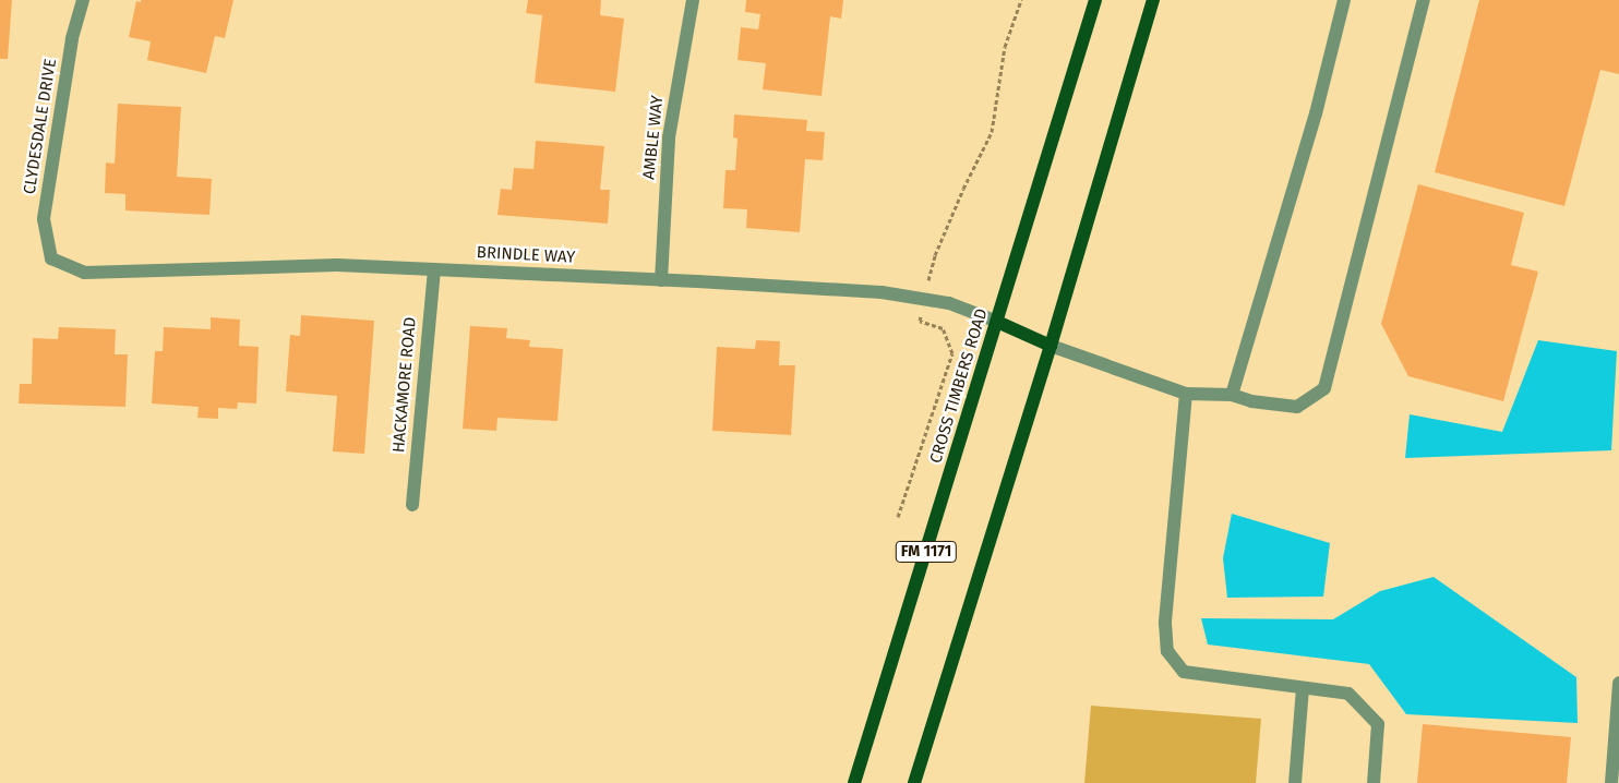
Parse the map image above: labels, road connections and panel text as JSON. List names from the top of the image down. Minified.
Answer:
{"streets":{"main road":["CROSS TIMBERS ROAD","FM 1171"],"street":["CLYDESDALE DRIVE","AMBLE WAY","BRINDLE WAY","HACKAMORE ROAD"]},"crossings":[["CLYDESDALE DRIVE","BRINDLE WAY"],["AMBLE WAY","BRINDLE WAY"],["BRINDLE WAY","HACKAMORE ROAD"],["BRINDLE WAY","CROSS TIMBERS ROAD"]]}
